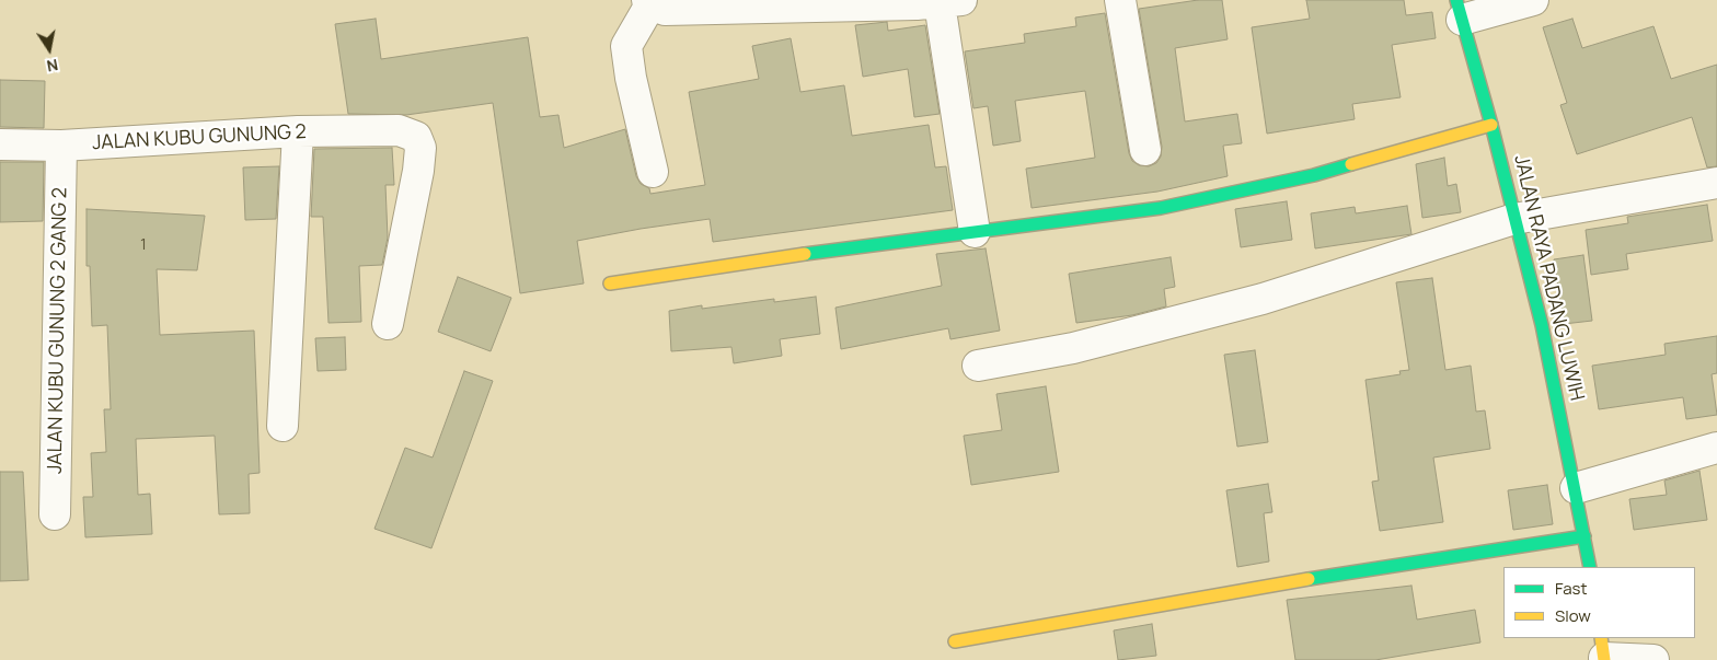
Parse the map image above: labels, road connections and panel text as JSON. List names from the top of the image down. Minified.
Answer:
{"streets":{"street":["JALAN KUBU GUNUNG 2","JALAN RAYA PADANG LUWIH","JALAN KUBU GUNUNG 2 GANG 2"]},"crossings":[["JALAN KUBU GUNUNG 2","JALAN KUBU GUNUNG 2 GANG 2"]],"house_numbers":["1"],"legend":["Fast","Slow"],"north":"bottom"}
